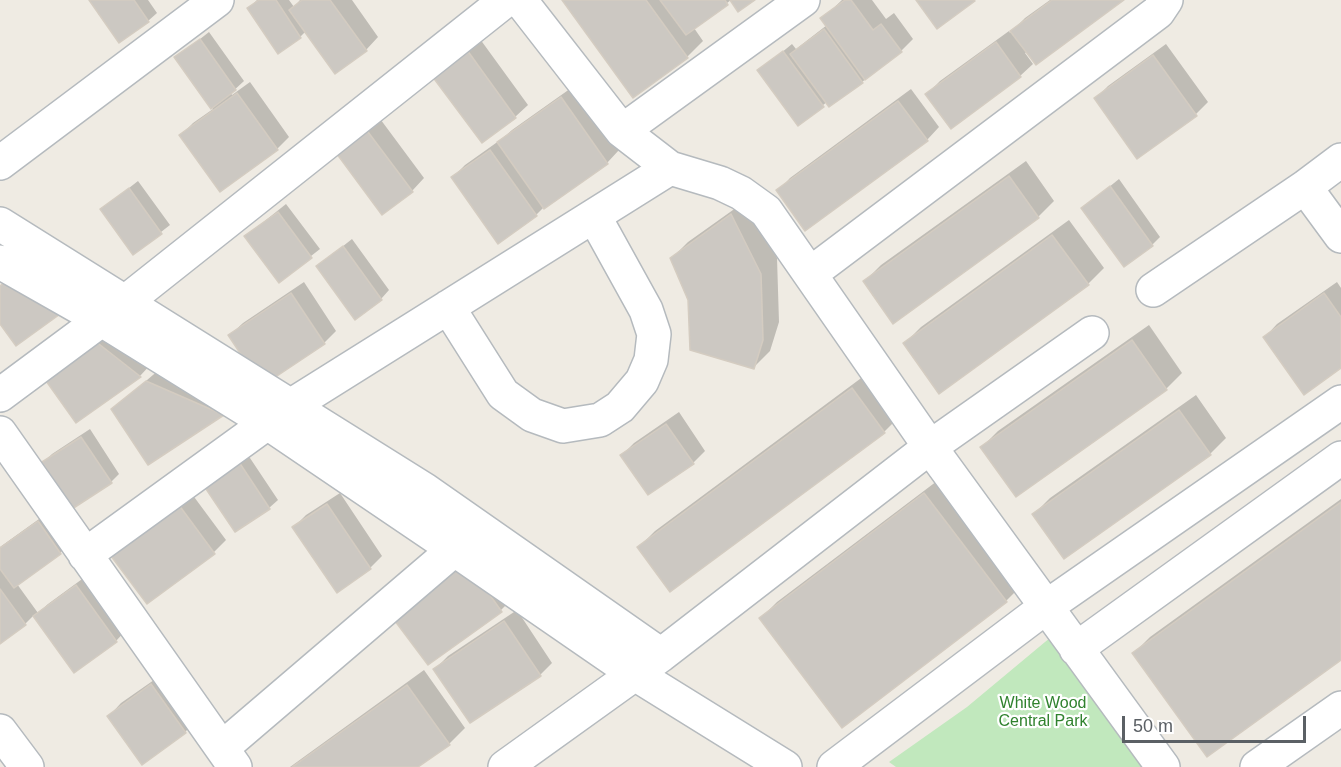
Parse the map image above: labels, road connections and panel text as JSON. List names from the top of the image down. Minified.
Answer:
{"parks":["White Wood Central Park"],"scale_bar":"50 m"}
